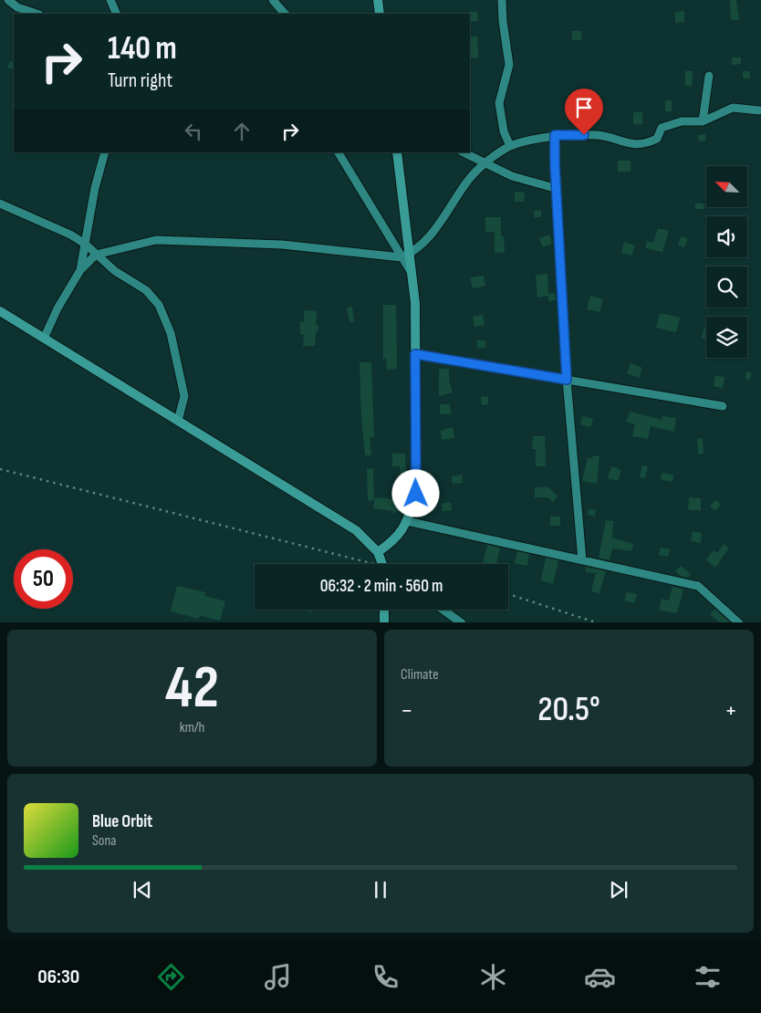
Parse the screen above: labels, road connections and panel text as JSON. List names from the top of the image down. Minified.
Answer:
{"north":"top left","page":{"turn":["140 m","Turn right"],"limit":"50","trip":"06:32 · 2 min · 560 m","tile":[["42","km/h"],"Climate"],"heat":["−","20.5°","+"],"song":["Blue Orbit","Sona"],"tabs":"06:30"}}
